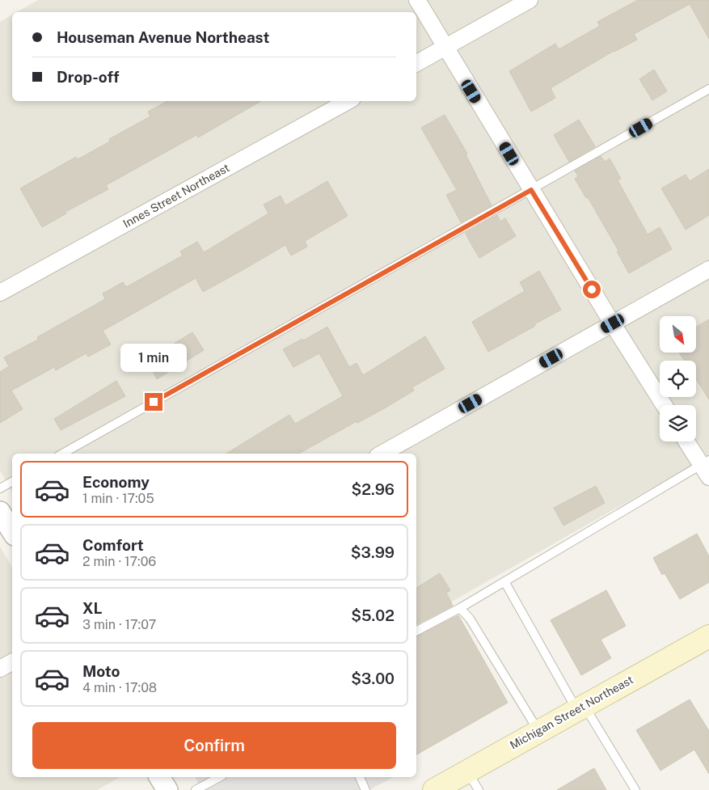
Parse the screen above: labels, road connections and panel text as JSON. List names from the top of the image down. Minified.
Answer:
{"streets":{"main road":["Michigan Street Northeast"],"street":["Innes Street Northeast"]},"north":"bottom right","page":{"banner":["Houseman Avenue Northeast","Drop-off"],"bubble":"1 min","list":[{"name":"Economy","note":"1 min · 17:05","value":"$2.96"},{"name":"Comfort","note":"2 min · 17:06","value":"$3.99"},{"name":"XL","note":"3 min · 17:07","value":"$5.02"},{"name":"Moto","note":"4 min · 17:08","value":"$3.00"}],"buttons":"Confirm"}}
